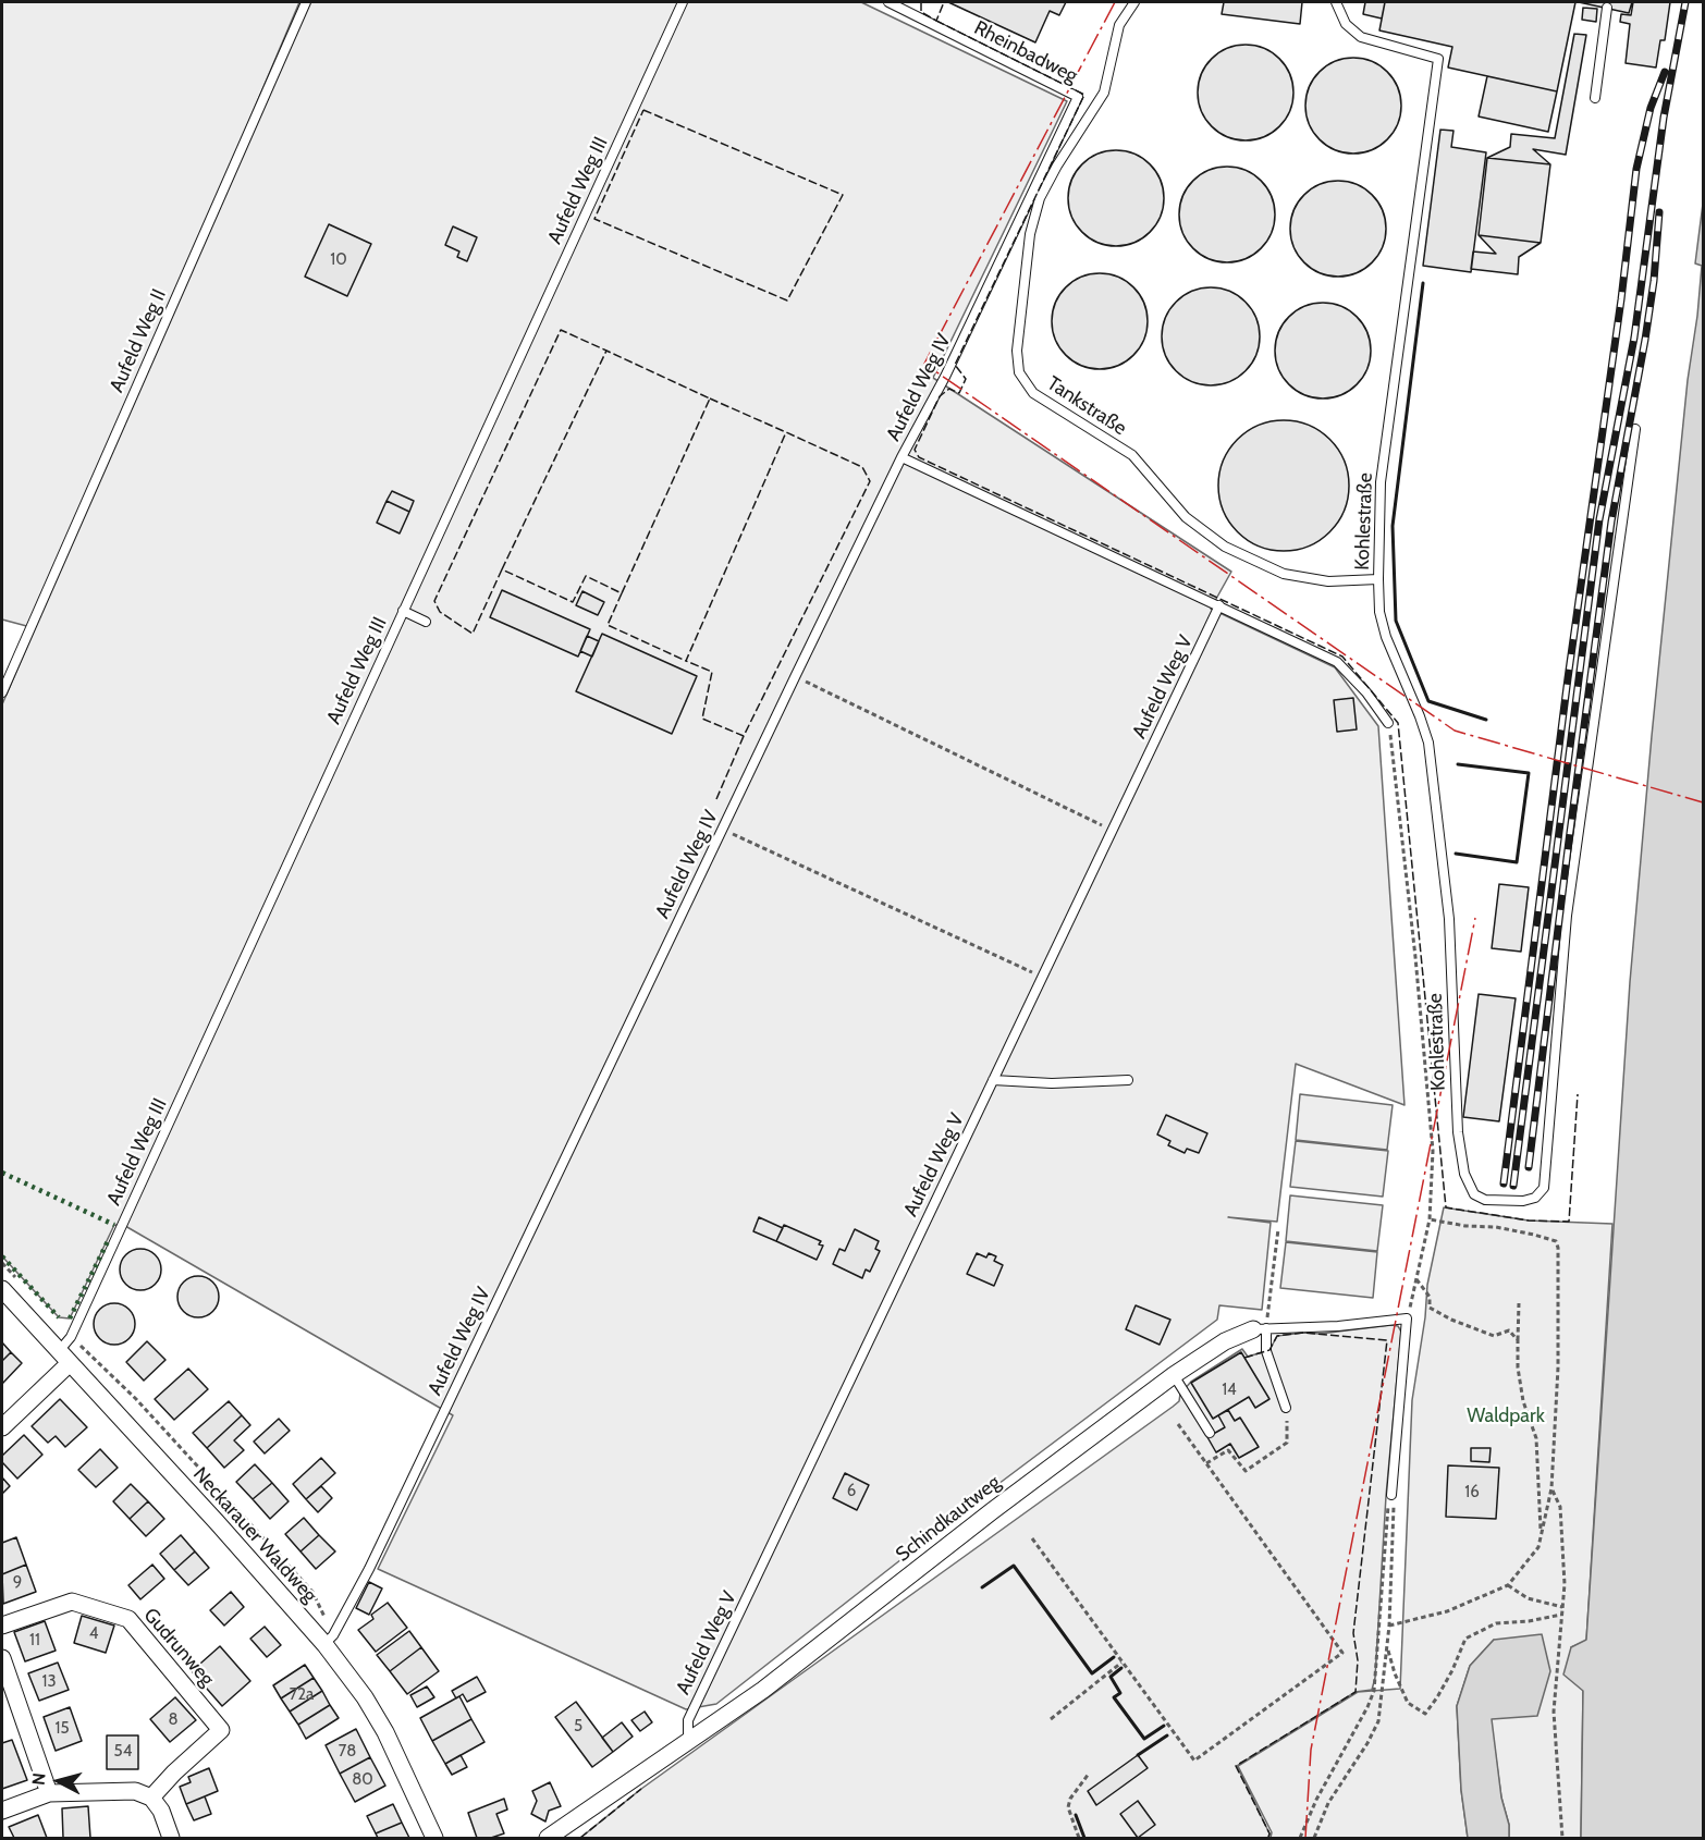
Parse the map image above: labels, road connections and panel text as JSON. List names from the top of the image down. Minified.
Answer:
{"streets":{"street":["Schindkautweg","Neckarauer Waldweg","Gudrunweg"],"lane":["Rheinbadweg","Aufeld Weg III","Aufeld Weg II","Aufeld Weg IV","Tankstraße","Kohlestraße","Aufeld Weg V"]},"crossings":[["Rheinbadweg","Aufeld Weg IV"],["Aufeld Weg III","Neckarauer Waldweg"],["Aufeld Weg IV","Neckarauer Waldweg"],["Tankstraße","Kohlestraße"],["Aufeld Weg V","Schindkautweg"]],"parks":["Waldpark"],"house_numbers":["10","14","6","16","9","4","11","13","72a","8","5","15","54","78","80"],"north":"left"}
